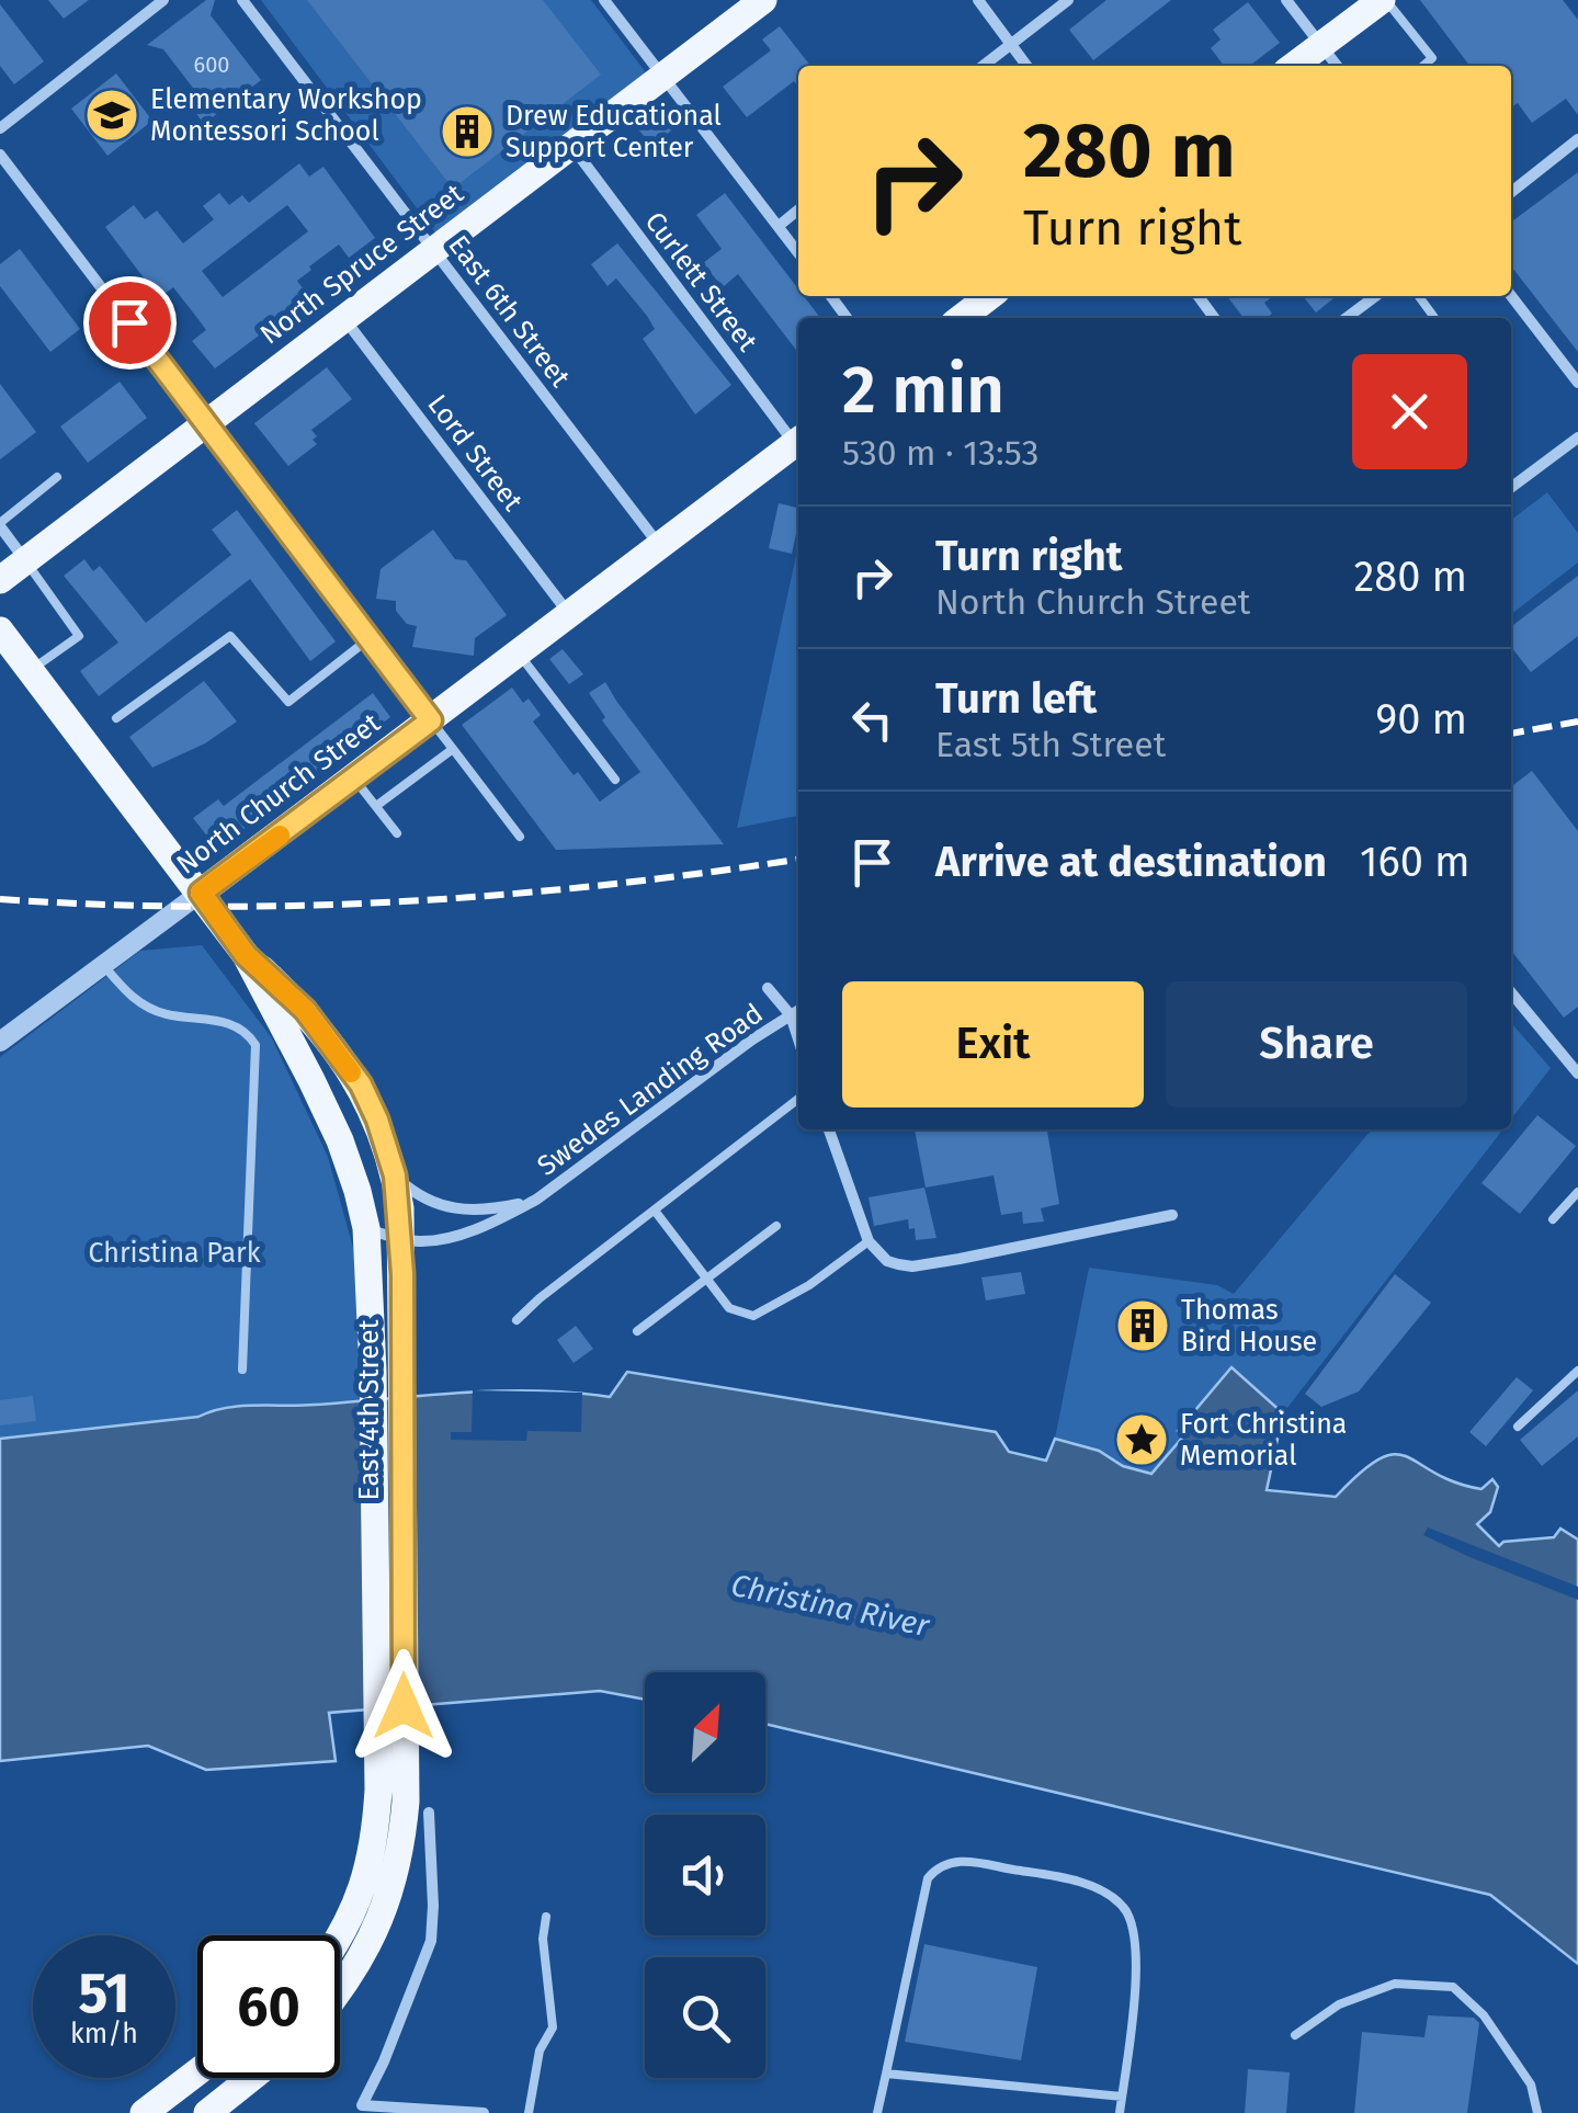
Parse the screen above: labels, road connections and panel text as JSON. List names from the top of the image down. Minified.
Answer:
{"streets":{"main road":["North Spruce Street","North Church Street","East 4th Street"],"street":["Curlett Street","East 6th Street","Lord Street","Swedes Landing Road"]},"crossings":[["North Spruce Street","Curlett Street"],["North Spruce Street","East 6th Street"],["North Spruce Street","Lord Street"],["Curlett Street","North Church Street"],["East 6th Street","North Church Street"],["Lord Street","North Church Street"],["North Church Street","East 4th Street"],["Swedes Landing Road","East 4th Street"]],"water":["Christina River"],"parks":["Christina Park"],"places":{"school or university":["Elementary Workshop Montessori School"],"building":["Drew Educational Support Center","Thomas Bird House"],"place":["Fort Christina Memorial"]},"house_numbers":["600"],"north":"top right","page":{"turn":["280 m","Turn right"],"heading":["2 min","530 m · 13:53"],"list":[{"name":"Turn right","note":"North Church Street","value":"280 m"},{"name":"Turn left","note":"East 5th Street","value":"90 m"},{"name":"Arrive at destination","value":"160 m"}],"buttons":["Exit","Share"],"speed":"51 km/h","limit":"60"}}
